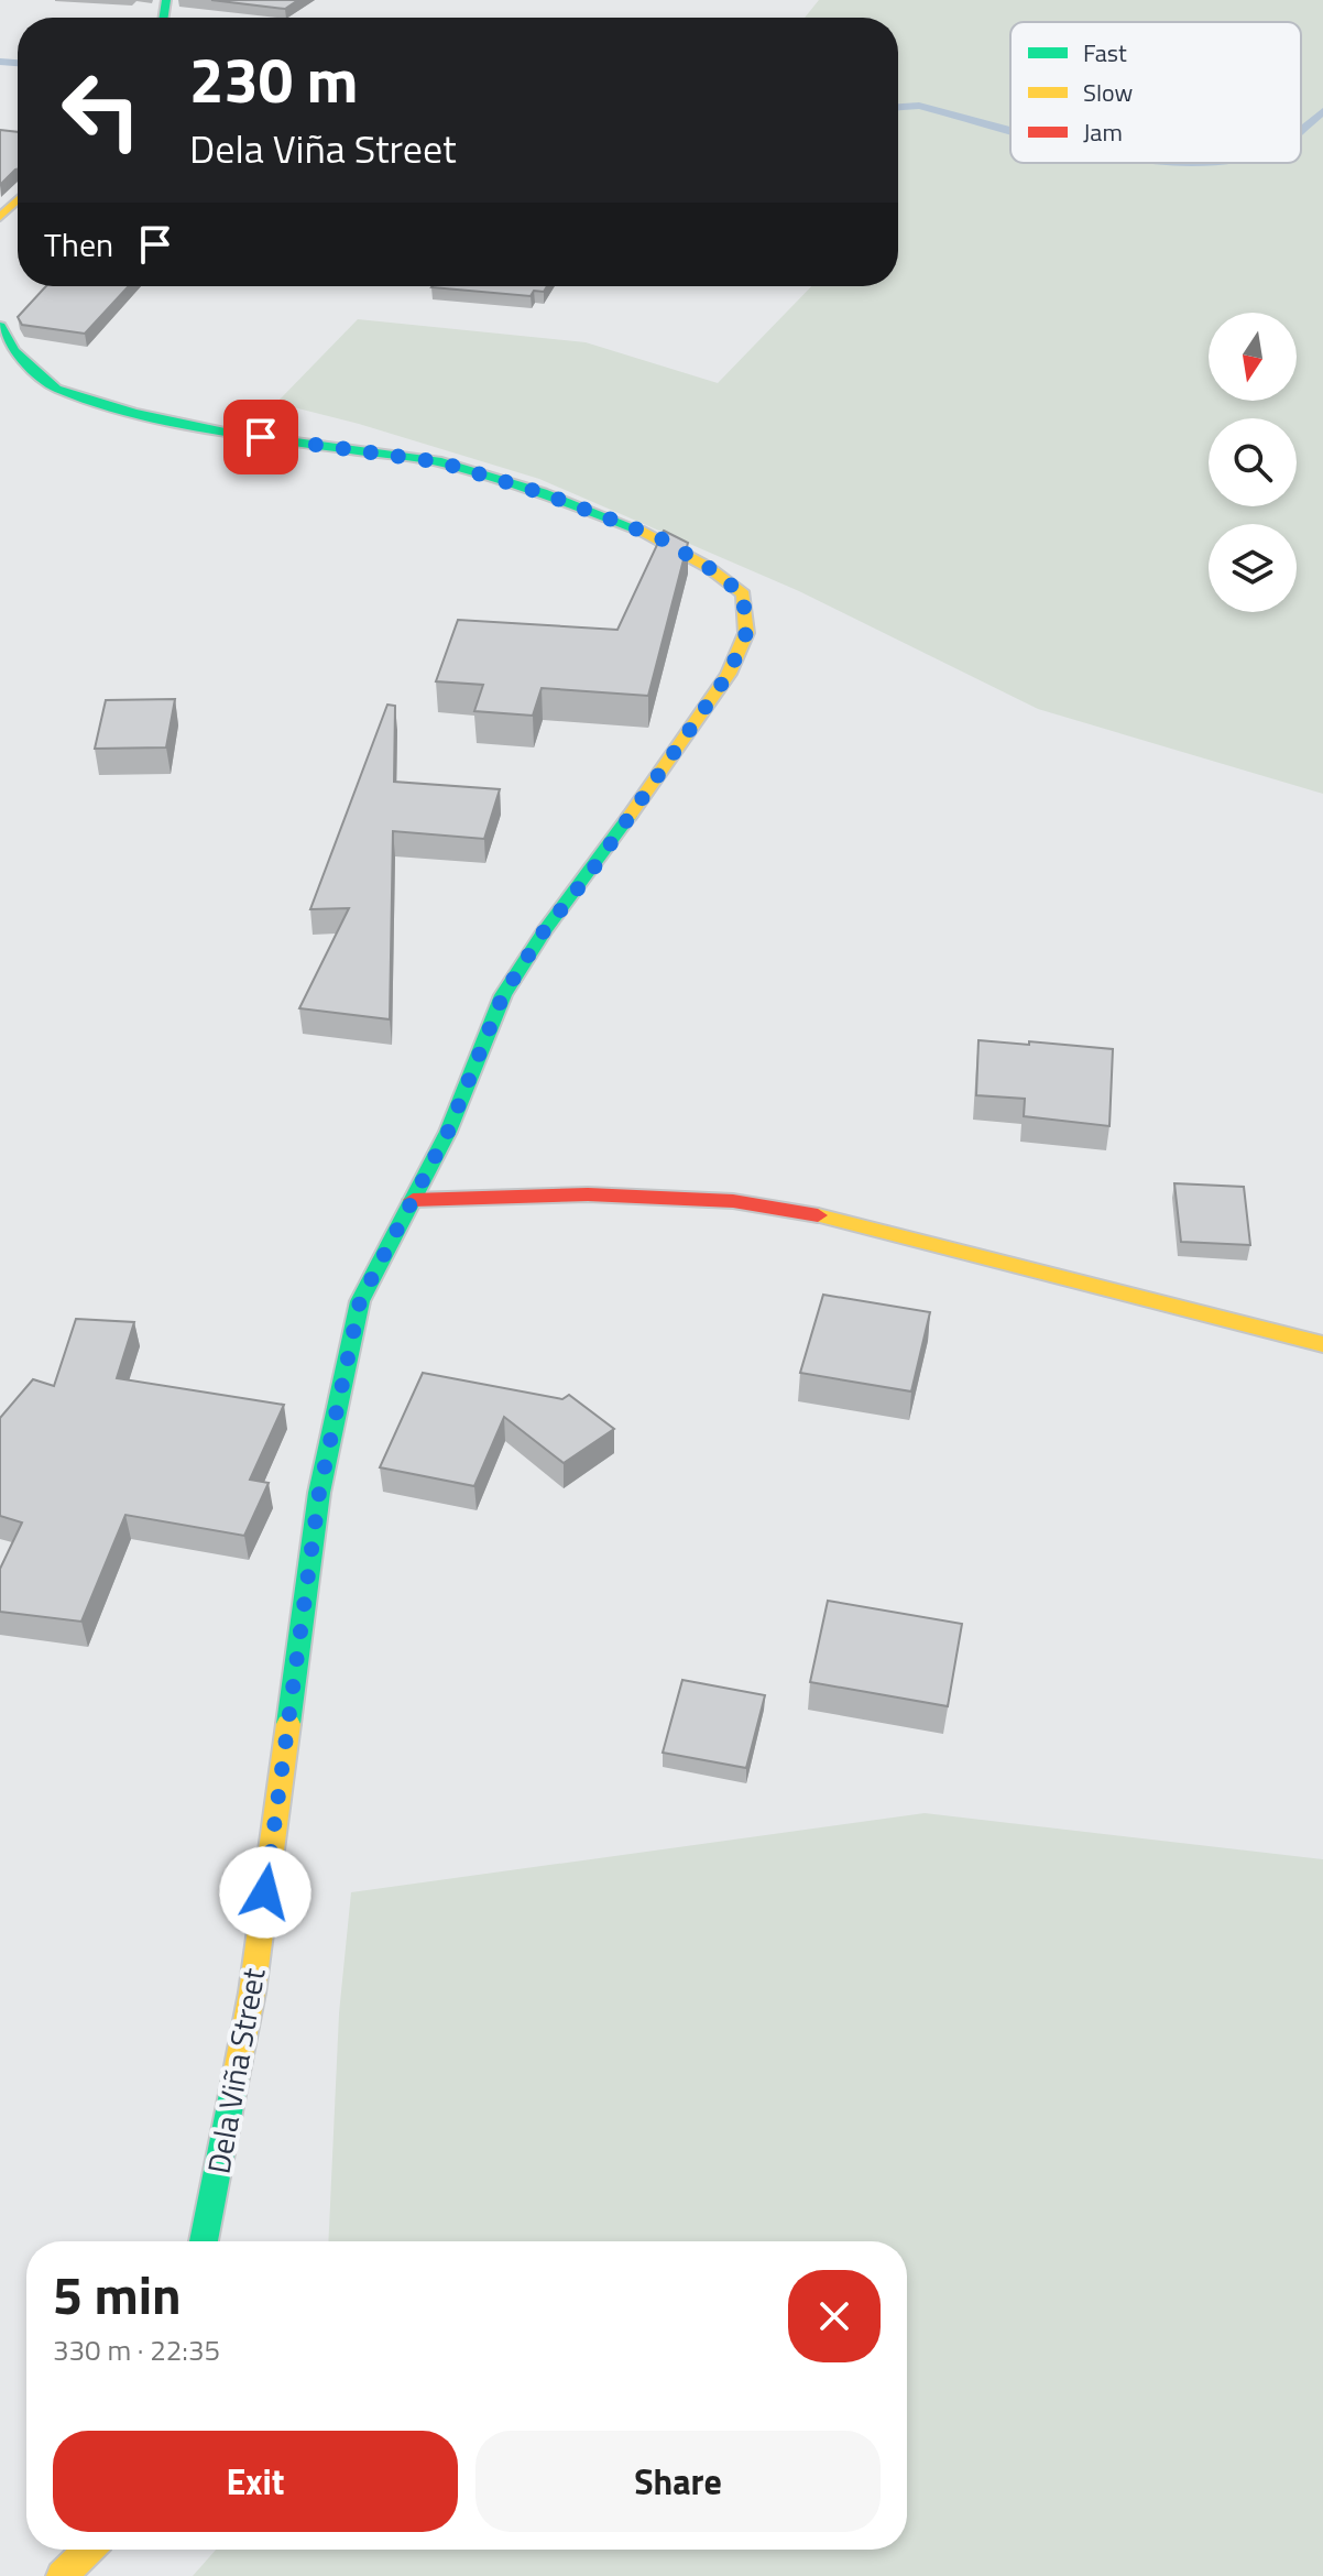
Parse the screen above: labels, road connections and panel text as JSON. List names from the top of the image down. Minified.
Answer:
{"streets":{"street":["Dela Viña Street"]},"legend":["Fast","Slow","Jam"],"north":"bottom","page":{"turn":["230 m","Dela Viña Street"],"then":"Then","heading":["5 min","330 m · 22:35"],"buttons":["Exit","Share"]}}
